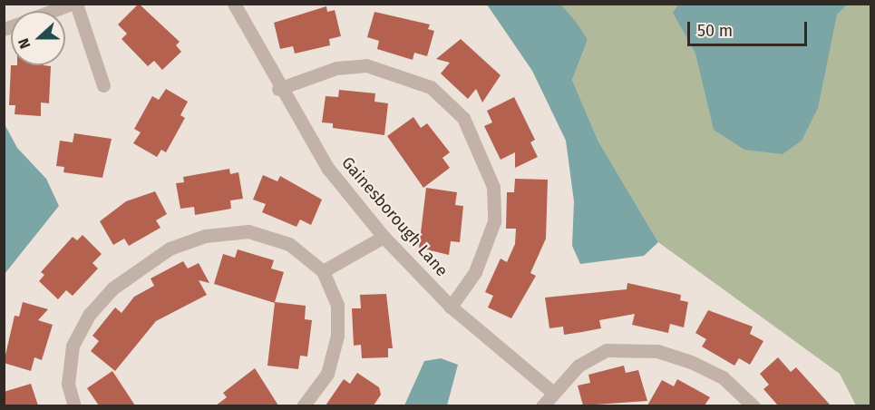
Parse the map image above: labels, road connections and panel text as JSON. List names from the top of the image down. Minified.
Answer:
{"streets":{"street":["Gainesborough Lane"]},"scale_bar":"50 m","north":"left"}
